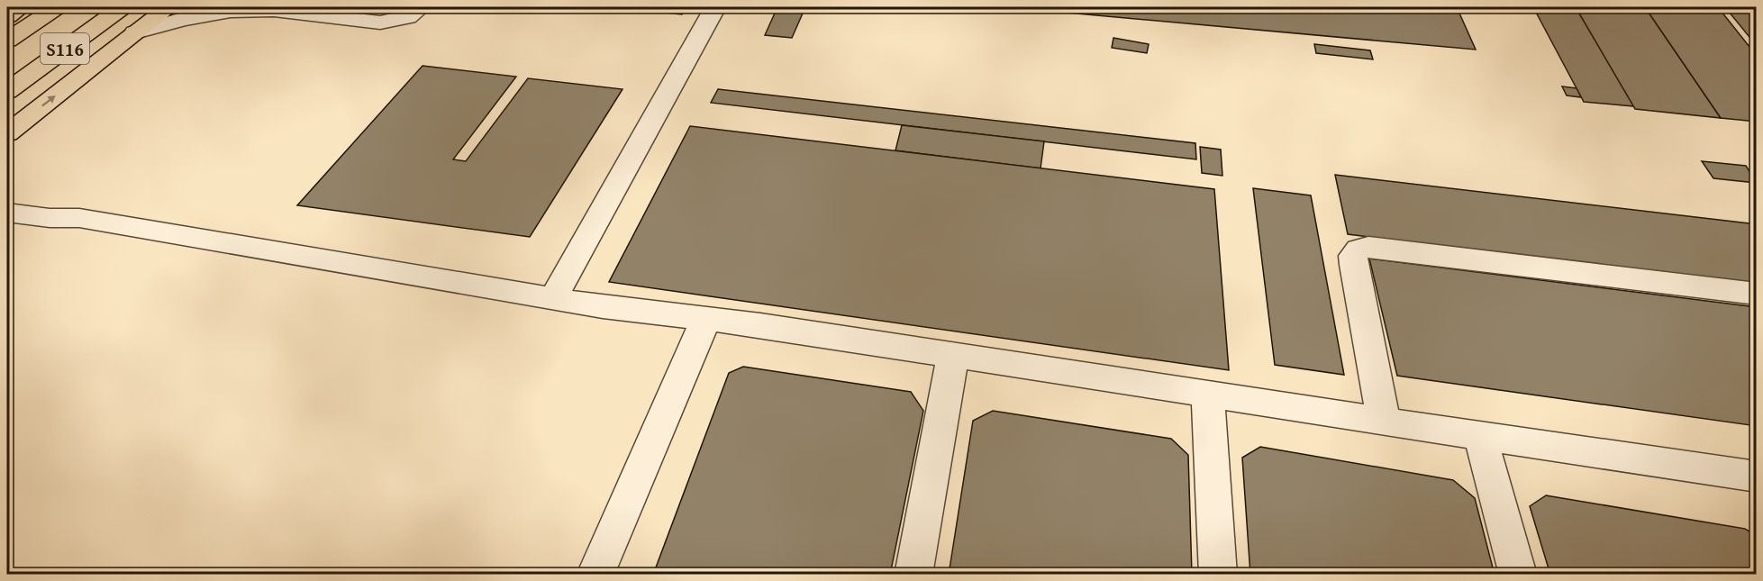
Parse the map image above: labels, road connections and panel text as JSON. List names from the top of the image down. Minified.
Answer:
{"streets":{"main road":["S116"]}}
